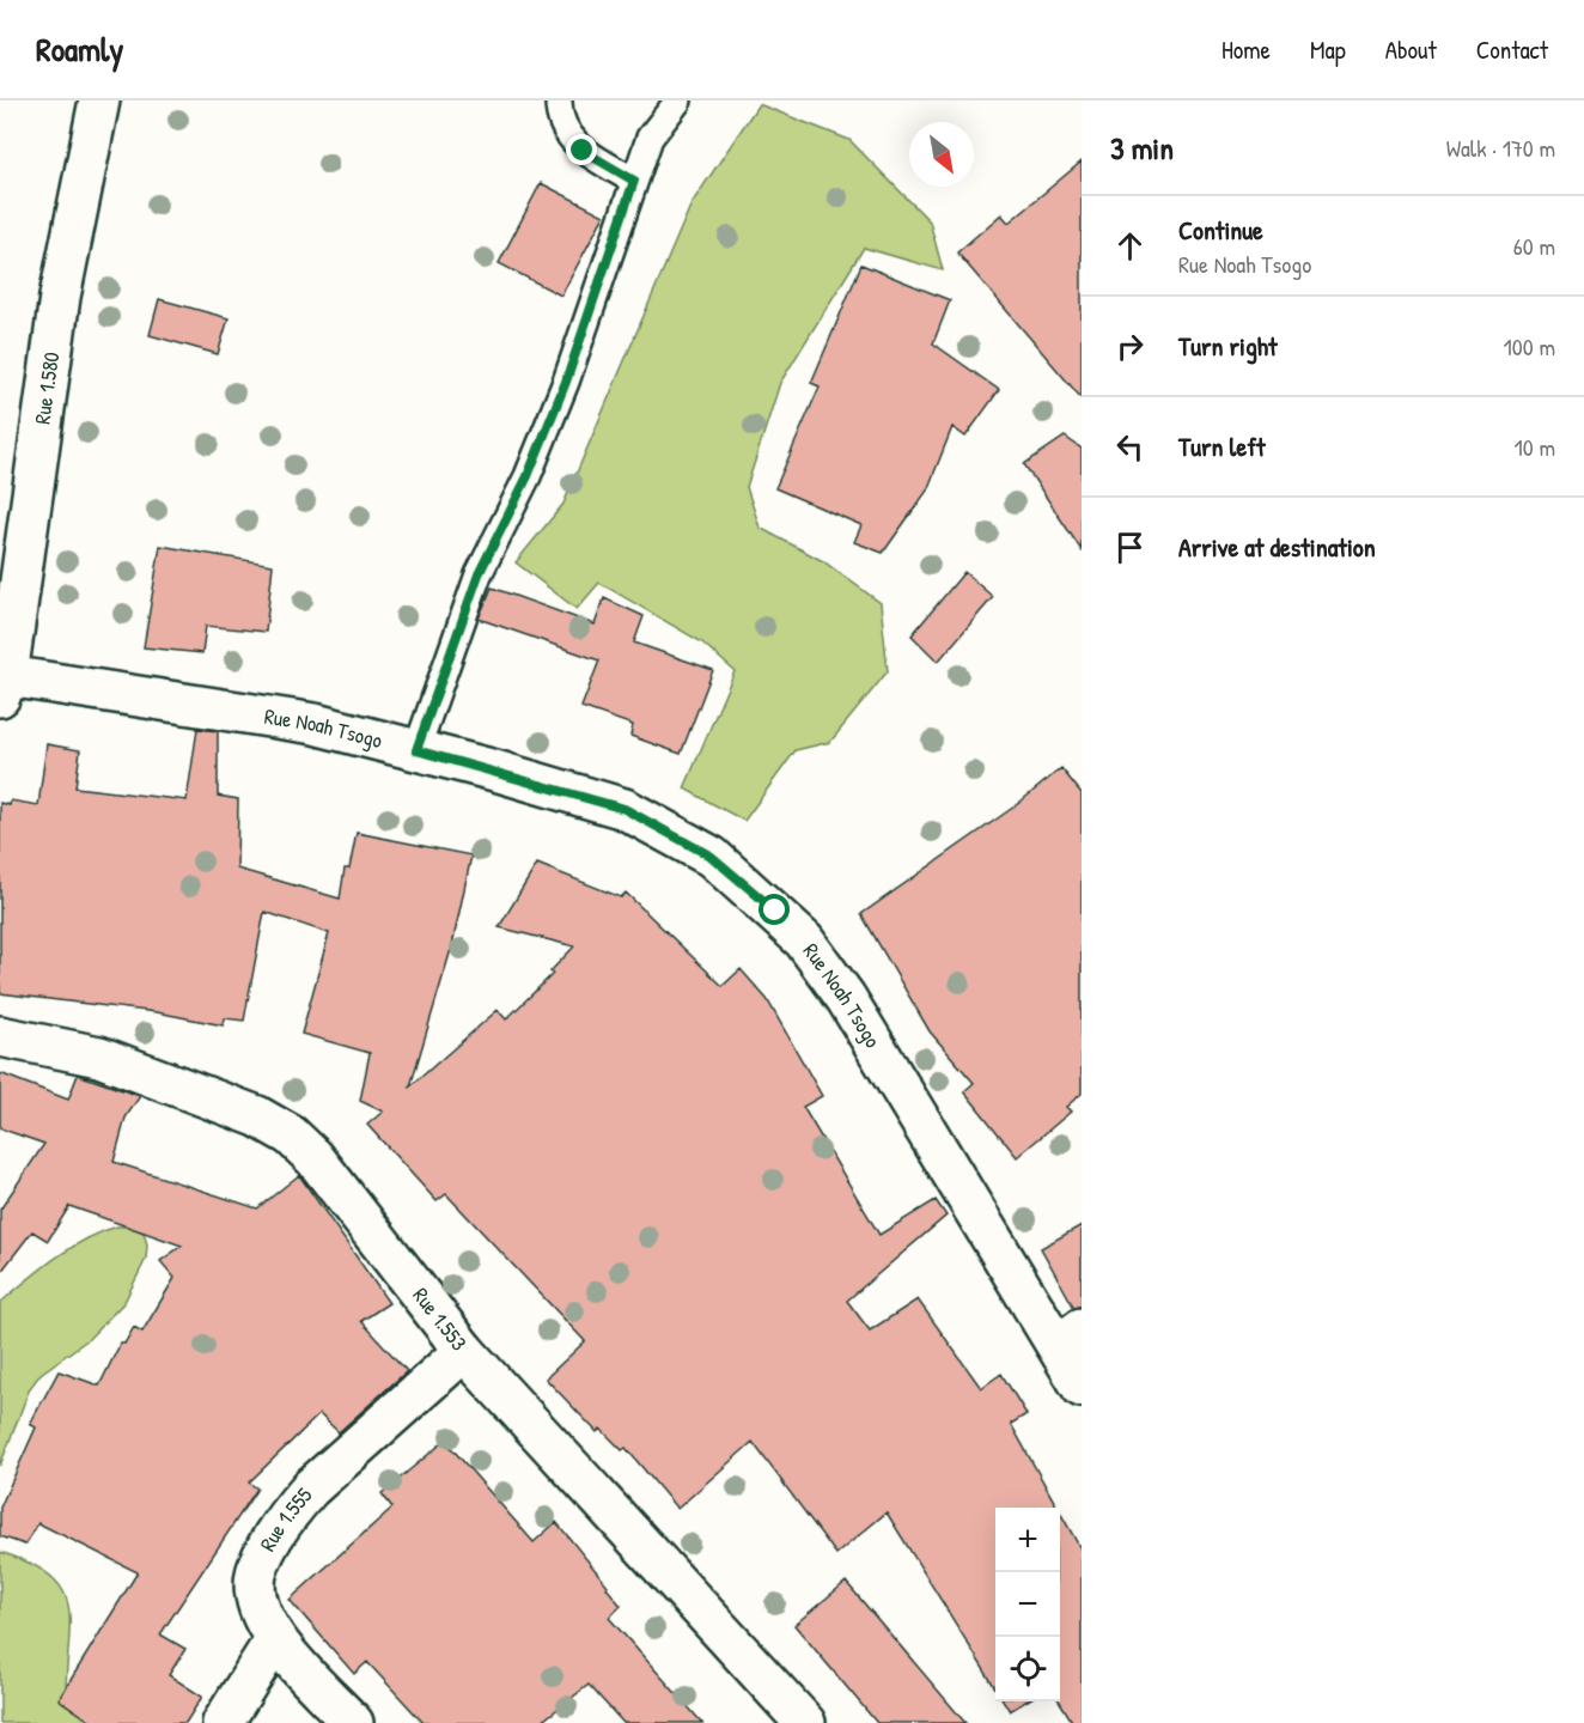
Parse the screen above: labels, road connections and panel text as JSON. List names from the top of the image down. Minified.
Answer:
{"streets":{"street":["Rue 1.580","Rue Noah Tsogo","Rue 1.553","Rue 1.555"]},"crossings":[["Rue 1.580","Rue Noah Tsogo"],["Rue 1.553","Rue 1.555"]],"north":"bottom right","page":{"header":"Roamly","nav":["Home","Map","About","Contact"],"heading":["3 min","Walk · 170 m"],"list":[["Continue","Rue Noah Tsogo","60 m"],["Turn right","100 m"],["Turn left","10 m"],"Arrive at destination"],"map_buttons":["+","−"]}}
